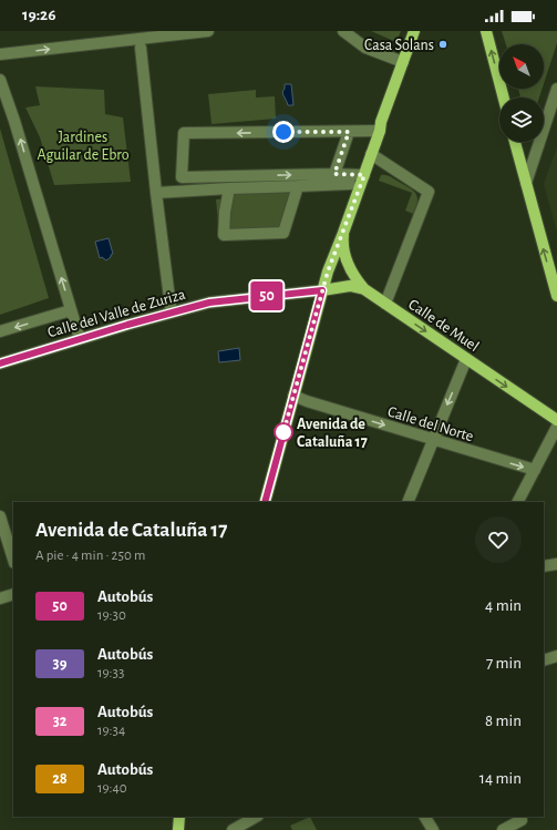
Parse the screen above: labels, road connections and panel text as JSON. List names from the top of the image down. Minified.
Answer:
{"streets":{"main road":["Calle de Muel"],"street":["Calle del Valle de Zuriza","Calle del Norte"]},"one_way":["Calle de Muel","Calle del Norte"],"parks":["Jardines Aguilar de Ebro"],"places":["Casa Solans","Avenida de Cataluña 17"],"lines":["bus line 50"],"north":"top left","page":{"status":"19:26","on_map":"50","heading":["Avenida de Cataluña 17","A pie · 4 min · 250 m"],"list":[{"mark":"50","name":"Autobús","note":"19:30","value":"4 min"},{"mark":"39","name":"Autobús","note":"19:33","value":"7 min"},{"mark":"32","name":"Autobús","note":"19:34","value":"8 min"},{"mark":"28","name":"Autobús","note":"19:40","value":"14 min"}]}}
